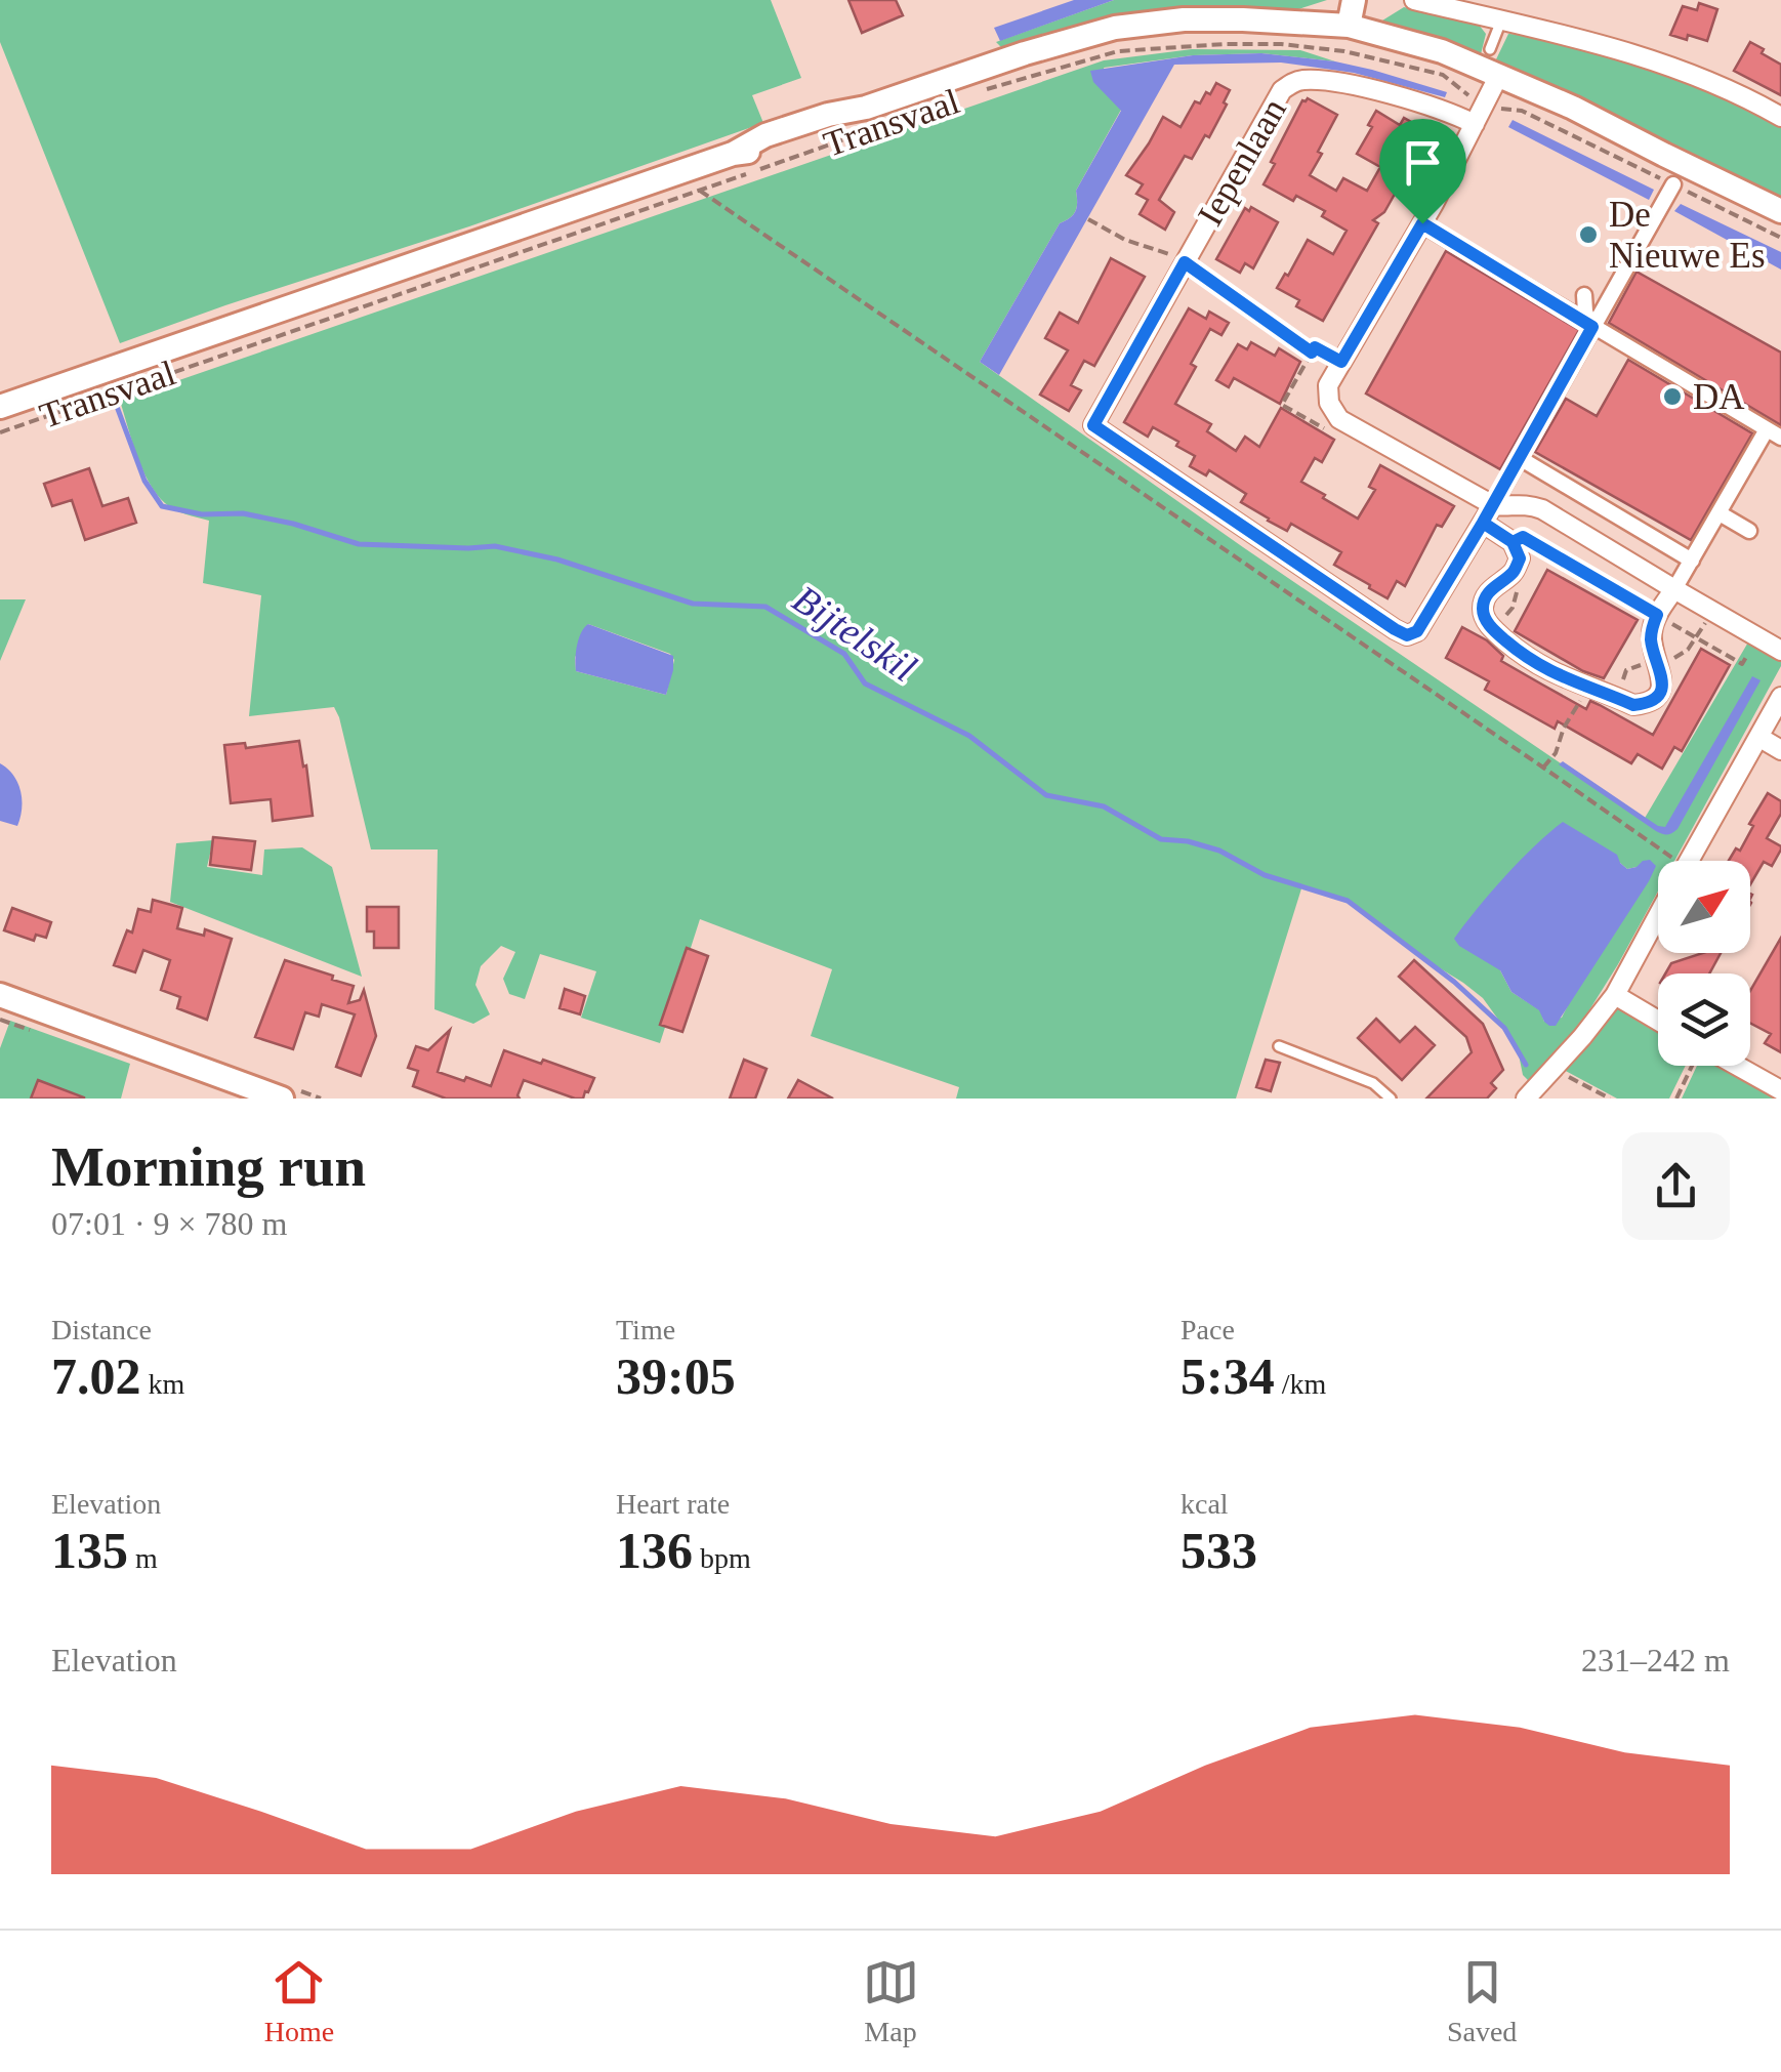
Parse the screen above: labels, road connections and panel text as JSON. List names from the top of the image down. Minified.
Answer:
{"streets":{"street":["Transvaal","Iepenlaan"]},"water":["Bijtelskil"],"places":["De Nieuwe Es","DA"],"north":"top right","page":{"heading":["Morning run","07:01 · 9 × 780 m"],"stats":[["Distance","7.02 km"],["Time","39:05"],["Pace","5:34 /km"],["Elevation","135 m"],["Heart rate","136 bpm"],["kcal","533"]],"chart":["Elevation","231–242 m"],"tabs":["Home","Map","Saved"]}}
